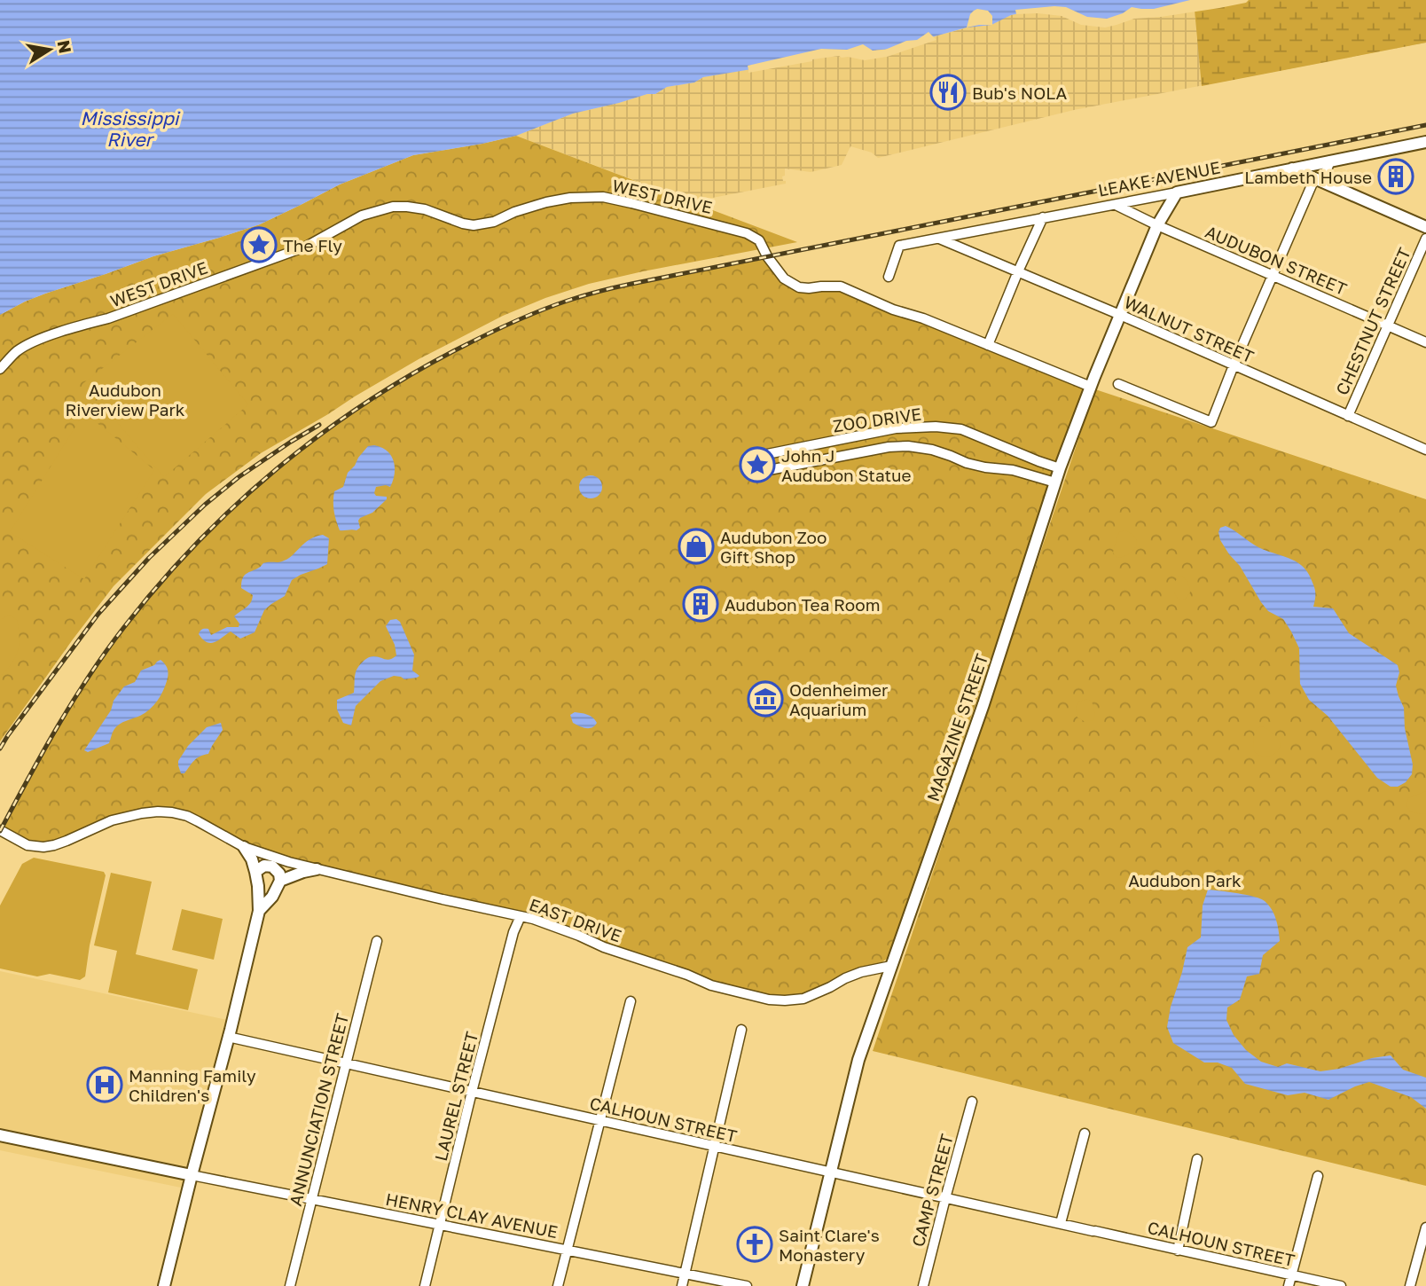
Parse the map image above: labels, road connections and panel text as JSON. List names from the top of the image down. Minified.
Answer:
{"streets":{"street":["LEAKE AVENUE","WEST DRIVE","AUDUBON STREET","CHESTNUT STREET","WALNUT STREET","ZOO DRIVE","MAGAZINE STREET","EAST DRIVE","LAUREL STREET","ANNUNCIATION STREET","CALHOUN STREET","CAMP STREET","HENRY CLAY AVENUE"]},"crossings":[["LEAKE AVENUE","AUDUBON STREET"],["LEAKE AVENUE","WALNUT STREET"],["LEAKE AVENUE","MAGAZINE STREET"],["WEST DRIVE","MAGAZINE STREET"],["AUDUBON STREET","CHESTNUT STREET"],["AUDUBON STREET","MAGAZINE STREET"],["CHESTNUT STREET","WALNUT STREET"],["WALNUT STREET","MAGAZINE STREET"],["ZOO DRIVE","MAGAZINE STREET"],["MAGAZINE STREET","EAST DRIVE"],["MAGAZINE STREET","CALHOUN STREET"],["EAST DRIVE","LAUREL STREET"],["LAUREL STREET","CALHOUN STREET"],["LAUREL STREET","HENRY CLAY AVENUE"],["ANNUNCIATION STREET","CALHOUN STREET"],["ANNUNCIATION STREET","HENRY CLAY AVENUE"],["CALHOUN STREET","CAMP STREET"]],"water":["Mississippi River"],"parks":["Audubon Riverview Park","Audubon Park"],"places":{"restaurant":["Bub's NOLA"],"building":["Lambeth House","Audubon Tea Room"],"place":["The Fly","John J Audubon Statue"],"shop":["Audubon Zoo Gift Shop"],"museum":["Odenheimer Aquarium"],"hospital":["Manning Family Children's"],"church":["Saint Clare's Monastery"]},"north":"right"}
